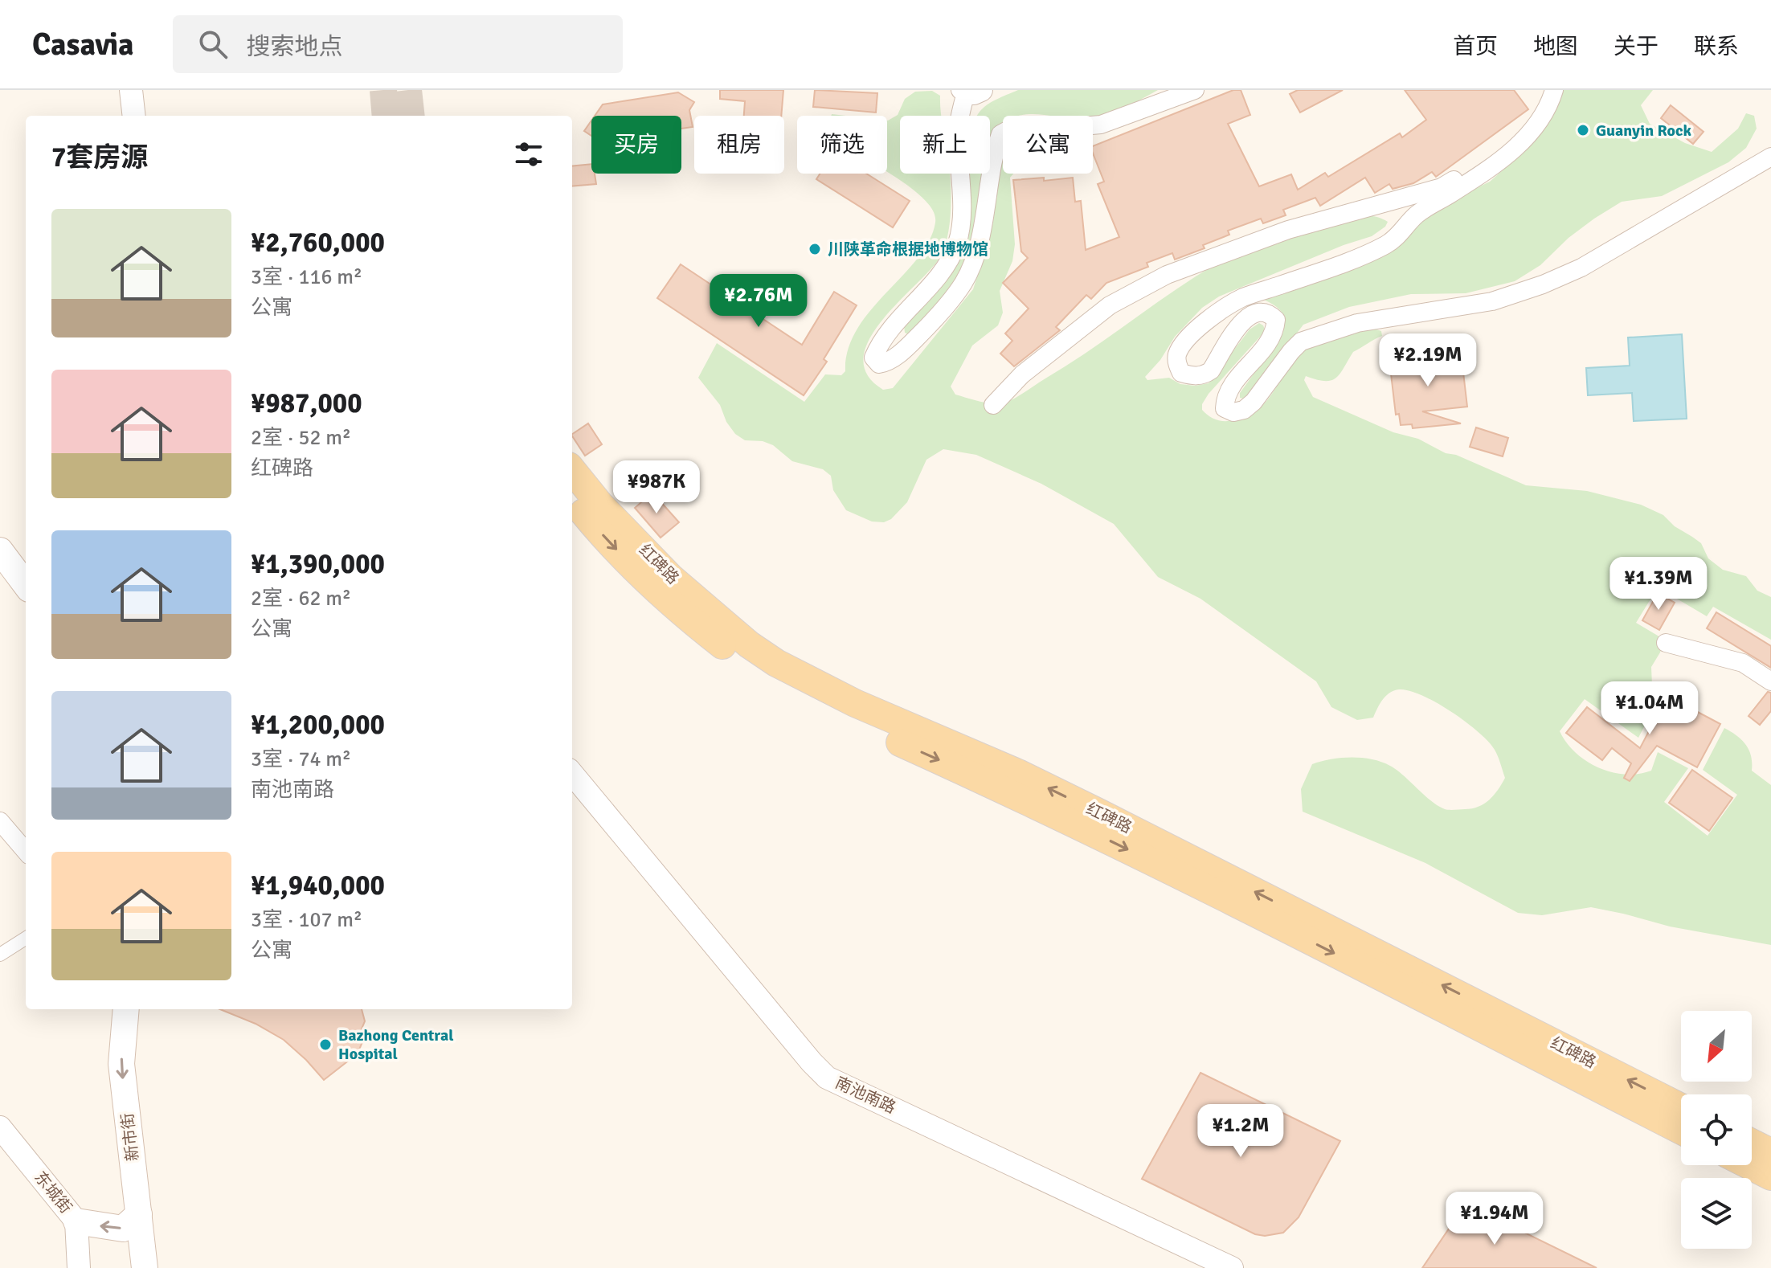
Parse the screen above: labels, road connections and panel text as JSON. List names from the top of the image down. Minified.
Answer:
{"streets":{"main road":["红碑路","新市街"],"street":["南池南路","东城街"]},"one_way":["新市街"],"places":["Guanyin Rock","川陕革命根据地博物馆","Bazhong Central Hospital"],"north":"bottom left","page":{"header":"Casavia","search":"搜索地点","nav":["首页","地图","关于","联系"],"chip":["买房","租房","筛选","新上","公寓"],"heading":"7套房源","list":[{"name":"¥2,760,000","note":"3室 · 116 m² · 公寓"},{"name":"¥987,000","note":"2室 · 52 m² · 红碑路"},{"name":"¥1,390,000","note":"2室 · 62 m² · 公寓"},{"name":"¥1,200,000","note":"3室 · 74 m² · 南池南路"},{"name":"¥1,940,000","note":"3室 · 107 m² · 公寓"}],"price":["¥2.76M","¥2.19M","¥987K","¥1.39M","¥1.04M","¥1.2M","¥1.94M"]}}
